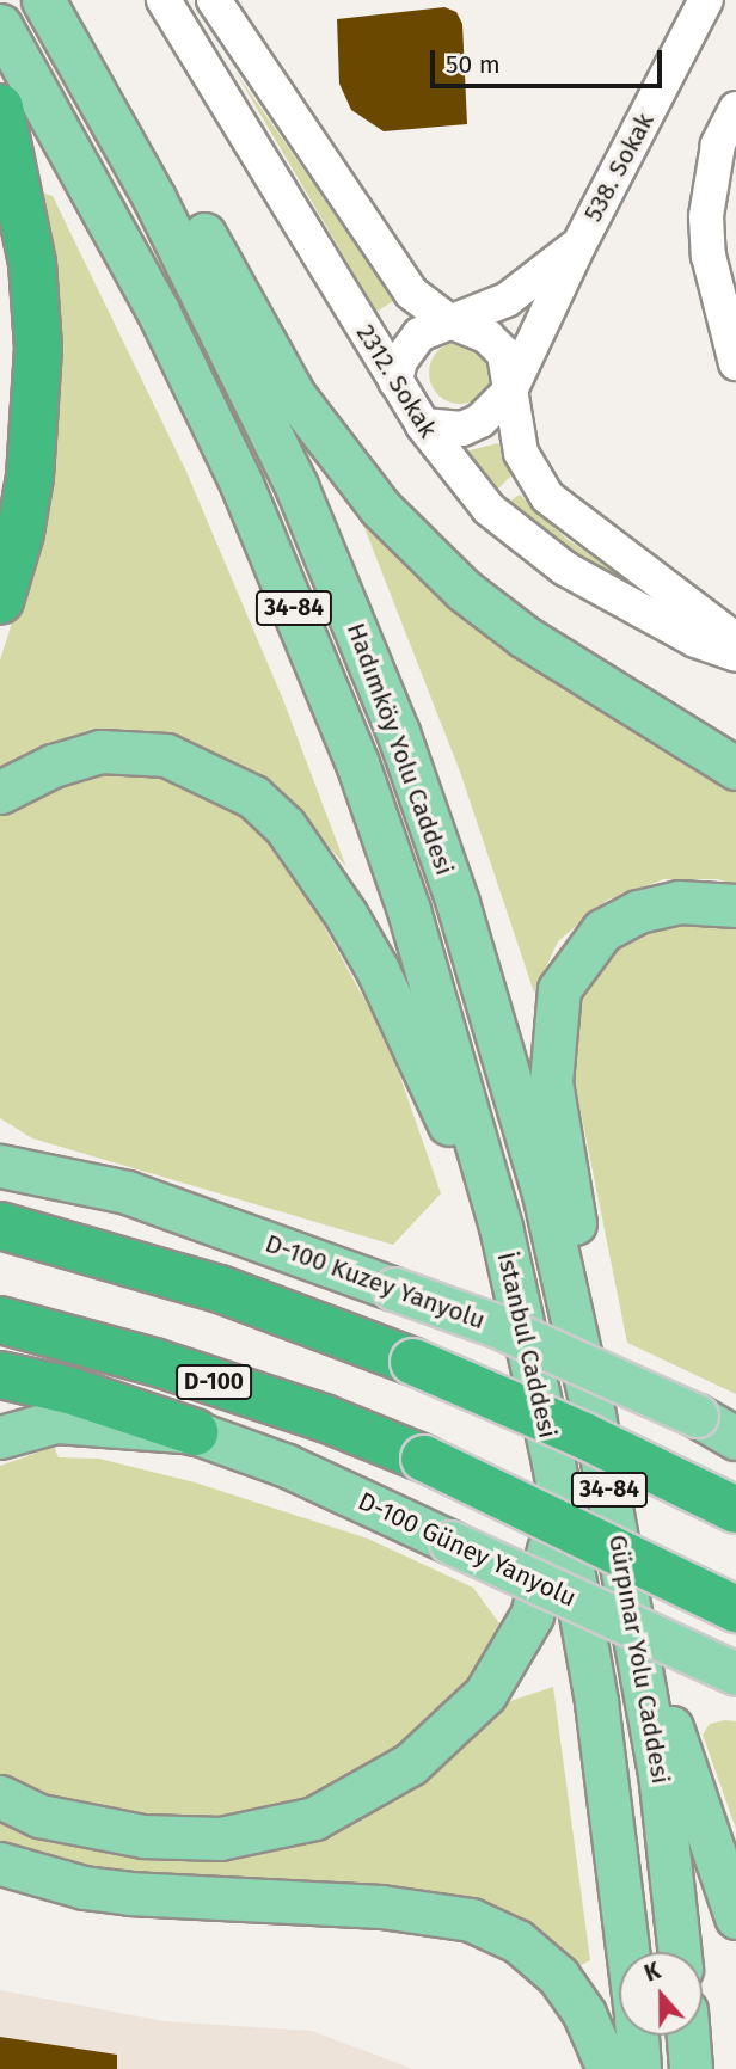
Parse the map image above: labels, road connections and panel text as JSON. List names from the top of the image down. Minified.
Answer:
{"streets":{"highway":["D-100"],"main road":["34-84","Hadımköy Yolu Caddesi","D-100 Kuzey Yanyolu","İstanbul Caddesi","D-100 Güney Yanyolu","Gürpınar Yolu Caddesi"],"street":["538. Sokak","2312. Sokak"]},"crossings":[["538. Sokak","2312. Sokak"],["Hadımköy Yolu Caddesi","İstanbul Caddesi"],["Hadımköy Yolu Caddesi","Gürpınar Yolu Caddesi"],["İstanbul Caddesi","Gürpınar Yolu Caddesi"]],"scale_bar":"50 m","north":"top"}
